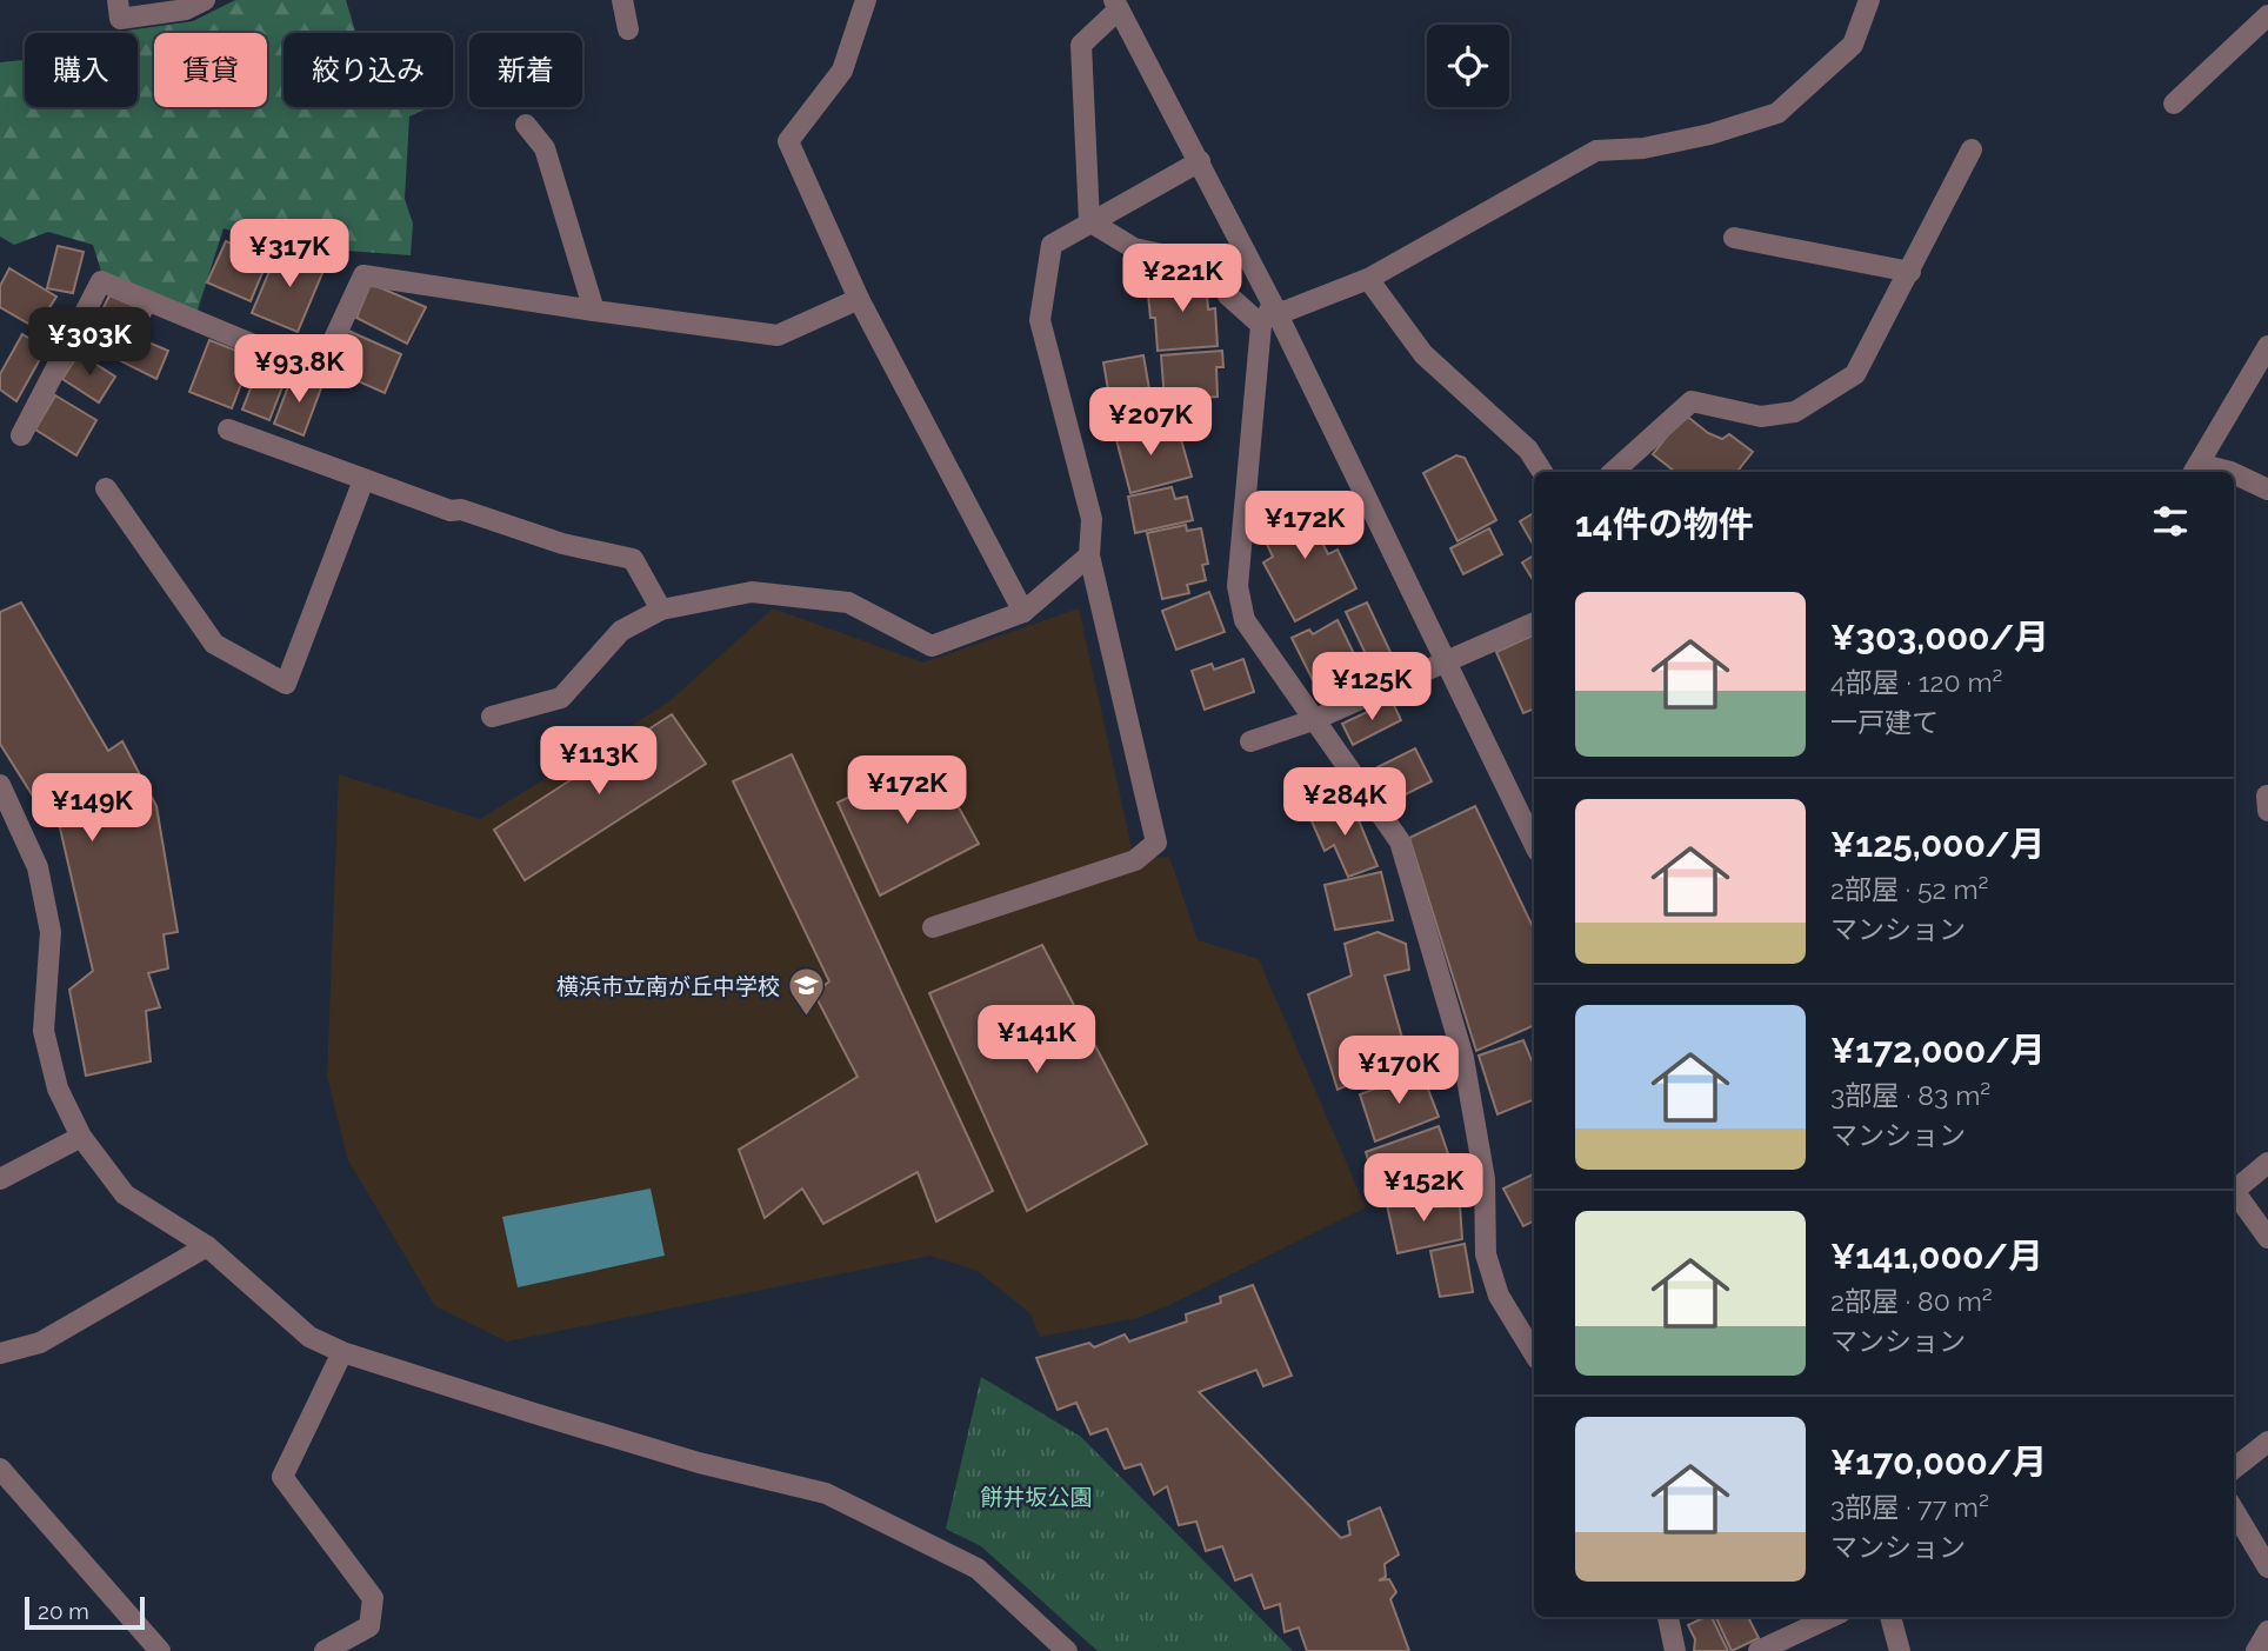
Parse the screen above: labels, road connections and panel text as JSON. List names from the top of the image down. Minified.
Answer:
{"parks":["餅井坂公園"],"places":{"school or university":["横浜市立南が丘中学校"]},"scale_bar":"20 m","page":{"chip":["購入","賃貸","絞り込み","新着"],"price":["¥317K","¥221K","¥303K","¥93.8K","¥207K","¥172K","¥125K","¥113K","¥172K","¥284K","¥149K","¥141K","¥170K","¥152K"],"heading":"14件の物件","list":[{"name":"¥303,000/月","note":"4部屋 · 120 m² · 一戸建て"},{"name":"¥125,000/月","note":"2部屋 · 52 m² · マンション"},{"name":"¥172,000/月","note":"3部屋 · 83 m² · マンション"},{"name":"¥141,000/月","note":"2部屋 · 80 m² · マンション"},{"name":"¥170,000/月","note":"3部屋 · 77 m² · マンション"}],"scale":"20 m"}}
